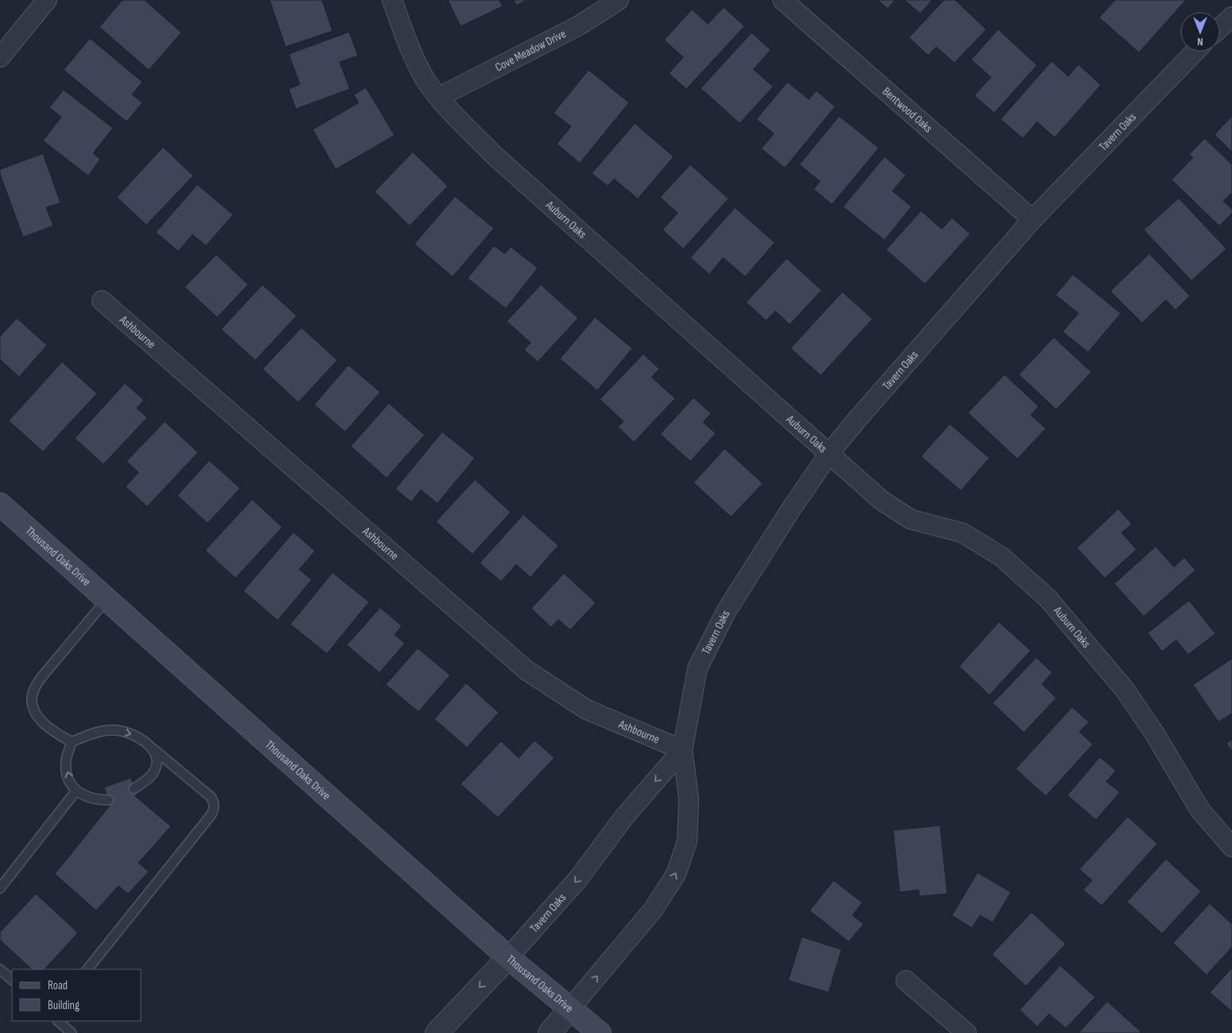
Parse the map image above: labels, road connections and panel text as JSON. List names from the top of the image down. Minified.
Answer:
{"streets":{"main road":["Thousand Oaks Drive"],"street":["Cove Meadow Drive","Bentwood Oaks","Tavern Oaks","Auburn Oaks","Ashbourne"]},"crossings":[["Cove Meadow Drive","Auburn Oaks"],["Bentwood Oaks","Tavern Oaks"],["Tavern Oaks","Auburn Oaks"],["Tavern Oaks","Ashbourne"],["Tavern Oaks","Thousand Oaks Drive"]],"legend":["Road","Building"],"north":"bottom"}
